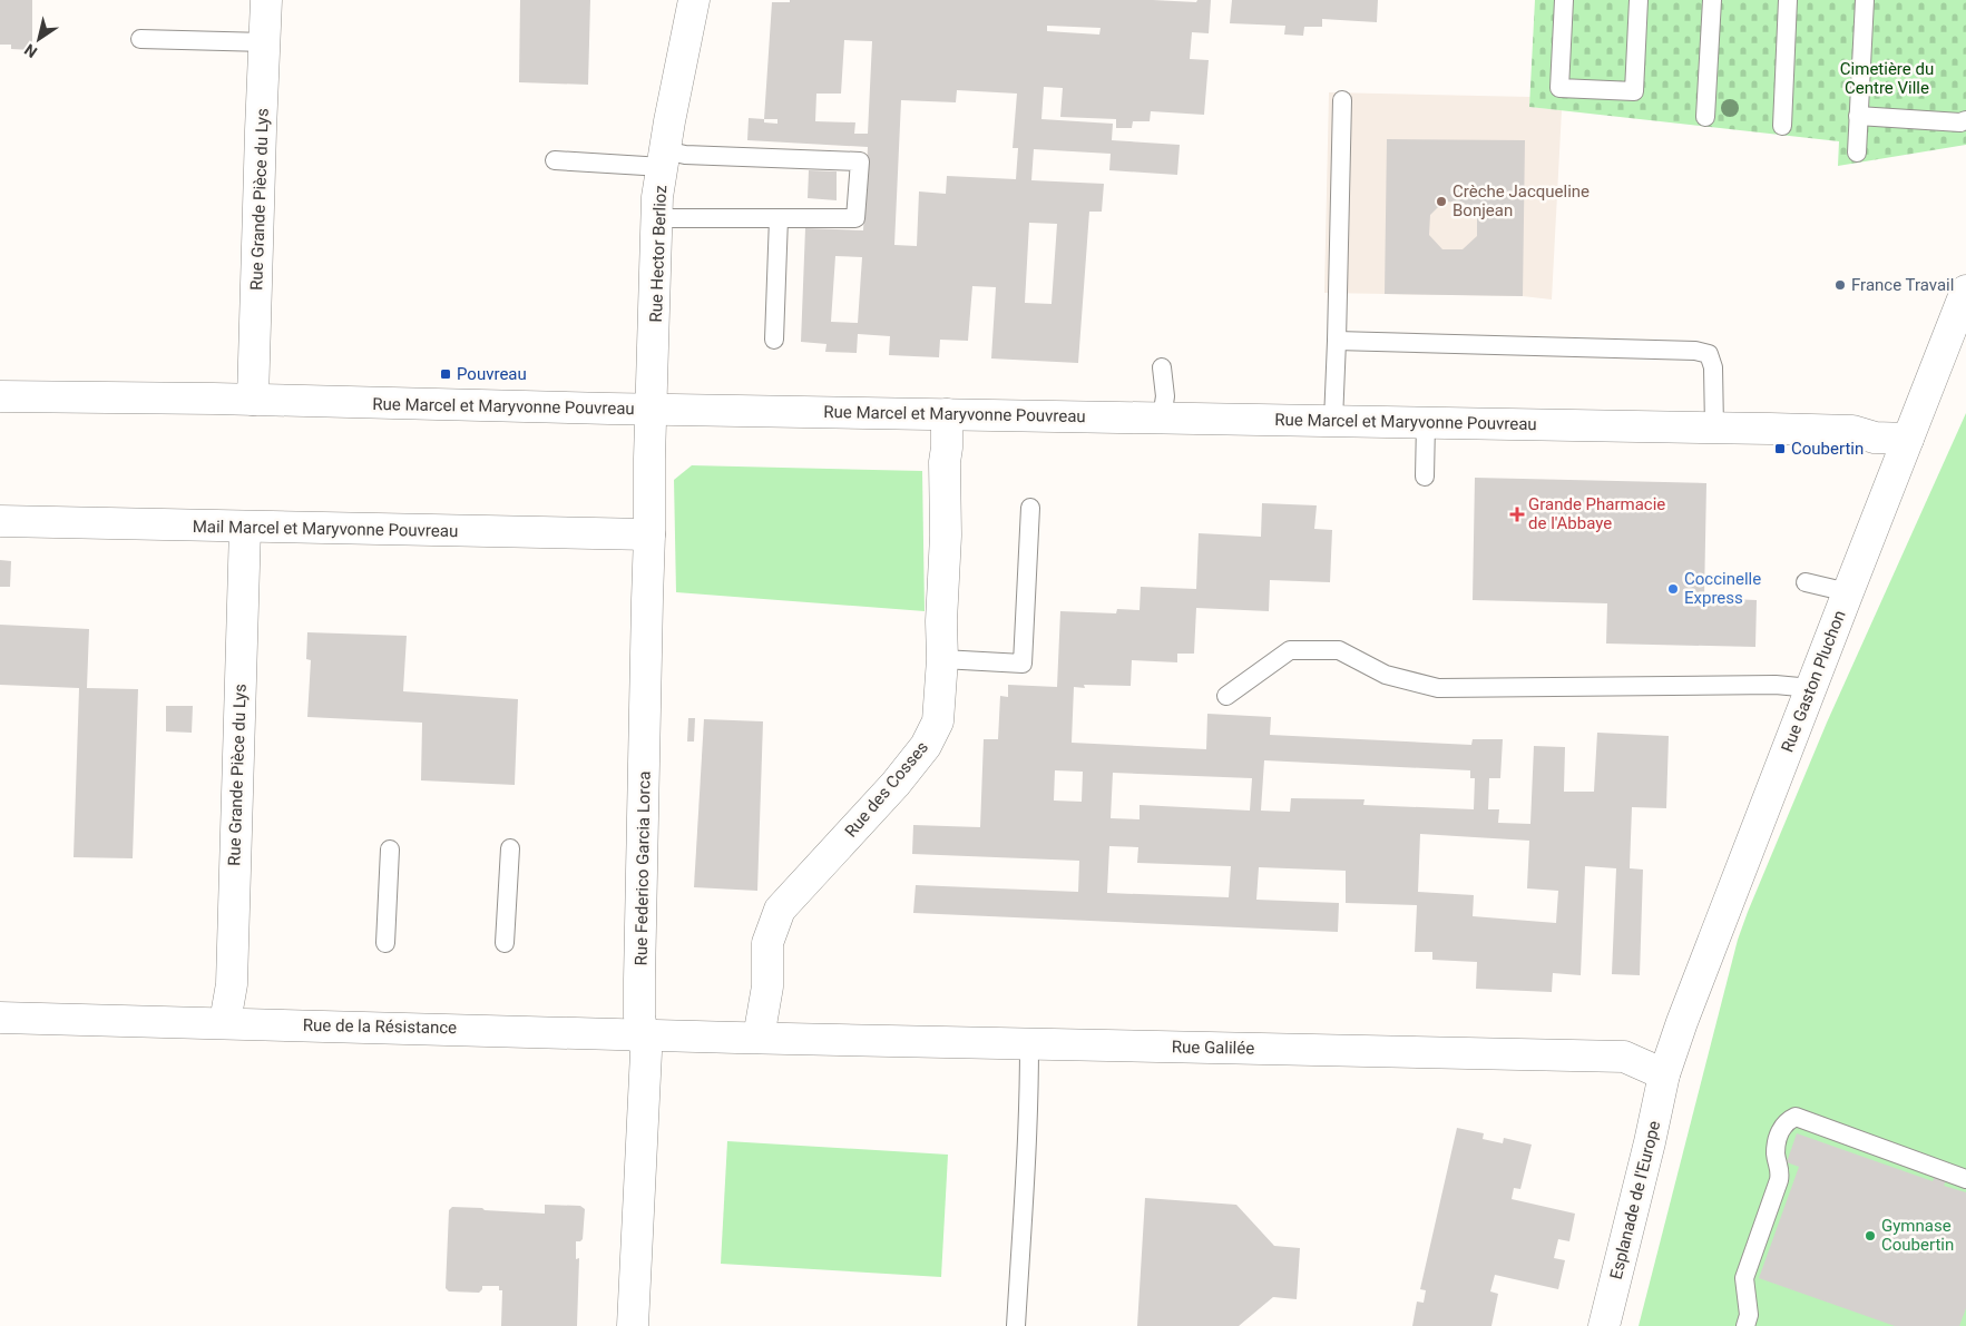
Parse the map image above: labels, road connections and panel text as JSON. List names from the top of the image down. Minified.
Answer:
{"streets":{"street":["Rue Grande Pièce du Lys","Rue Hector Berlioz","Rue Marcel et Maryvonne Pouvreau","Mail Marcel et Maryvonne Pouvreau","Rue Gaston Pluchon","Rue des Cosses","Rue Federico Garcia Lorca","Rue de la Résistance","Rue Galilée","Esplanade de l'Europe"]},"crossings":[["Rue Grande Pièce du Lys","Rue Marcel et Maryvonne Pouvreau"],["Rue Grande Pièce du Lys","Mail Marcel et Maryvonne Pouvreau"],["Rue Grande Pièce du Lys","Rue de la Résistance"],["Rue Hector Berlioz","Rue Marcel et Maryvonne Pouvreau"],["Rue Hector Berlioz","Rue Federico Garcia Lorca"],["Rue Marcel et Maryvonne Pouvreau","Rue Gaston Pluchon"],["Rue Marcel et Maryvonne Pouvreau","Rue des Cosses"],["Rue Marcel et Maryvonne Pouvreau","Rue Federico Garcia Lorca"],["Mail Marcel et Maryvonne Pouvreau","Rue Federico Garcia Lorca"],["Rue Gaston Pluchon","Rue Galilée"],["Rue Gaston Pluchon","Esplanade de l'Europe"],["Rue des Cosses","Rue de la Résistance"],["Rue des Cosses","Rue Galilée"],["Rue Federico Garcia Lorca","Rue de la Résistance"],["Rue de la Résistance","Rue Galilée"],["Rue Galilée","Esplanade de l'Europe"]],"parks":["Cimetière du Centre Ville"],"places":{"other":["Crèche Jacqueline Bonjean","France Travail","Coccinelle Express","Gymnase Coubertin"],"transit":["Pouvreau","Coubertin"],"health":["Grande Pharmacie de l'Abbaye"]},"north":"bottom left"}
